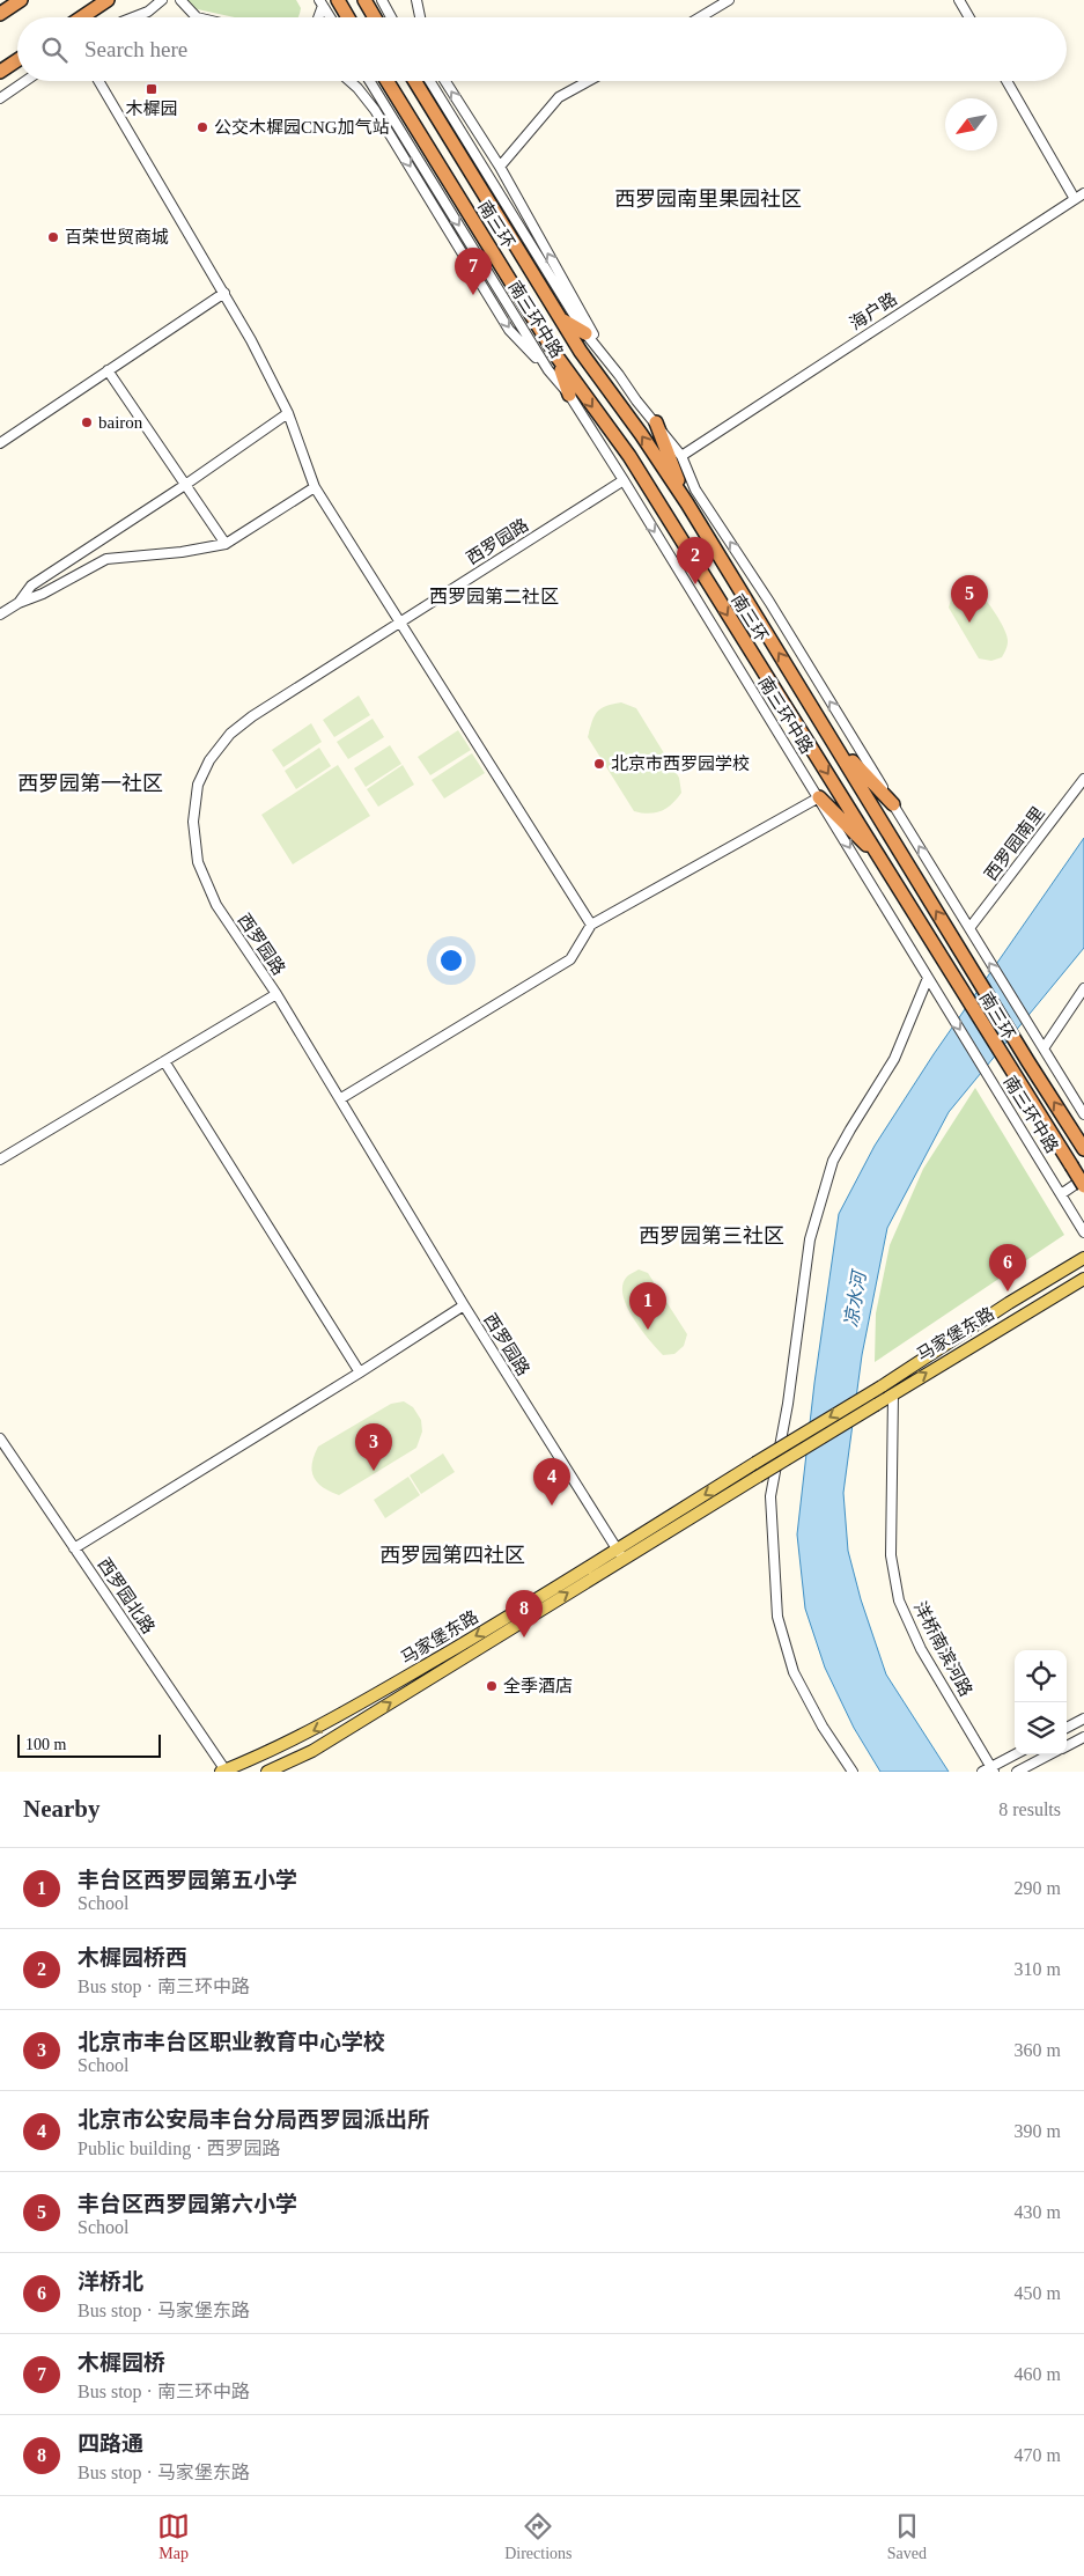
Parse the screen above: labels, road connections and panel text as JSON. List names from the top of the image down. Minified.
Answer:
{"streets":{"highway":["南三环"],"main road":["马家堡东路"],"street":["海户路","南三环中路","西罗园路","西罗园南里","西罗园北路","洋桥南滨河路"]},"crossings":[["海户路","南三环中路"],["南三环中路","西罗园路"],["南三环中路","西罗园南里"],["西罗园路","马家堡东路"],["马家堡东路","西罗园北路"],["马家堡东路","洋桥南滨河路"]],"districts":["西罗园南里果园社区","西罗园第二社区","西罗园第一社区","西罗园第三社区","西罗园第四社区"],"water":["凉水河"],"places":{"transit":["木樨园"],"other":["公交木樨园CNG加气站","百荣世贸商城","bairon","北京市西罗园学校","全季酒店"]},"scale_bar":"100 m","north":"bottom left","page":{"search":"Search here","pins":["7","2","5","6","1","3","4","8"],"scale":"100 m","heading":["Nearby","8 results"],"list":[{"mark":"1","name":"丰台区西罗园第五小学","note":"School","value":"290 m"},{"mark":"2","name":"木樨园桥西","note":"Bus stop · 南三环中路","value":"310 m"},{"mark":"3","name":"北京市丰台区职业教育中心学校","note":"School","value":"360 m"},{"mark":"4","name":"北京市公安局丰台分局西罗园派出所","note":"Public building · 西罗园路","value":"390 m"},{"mark":"5","name":"丰台区西罗园第六小学","note":"School","value":"430 m"},{"mark":"6","name":"洋桥北","note":"Bus stop · 马家堡东路","value":"450 m"},{"mark":"7","name":"木樨园桥","note":"Bus stop · 南三环中路","value":"460 m"},{"mark":"8","name":"四路通","note":"Bus stop · 马家堡东路","value":"470 m"}],"nav":["Map","Directions","Saved"]}}
